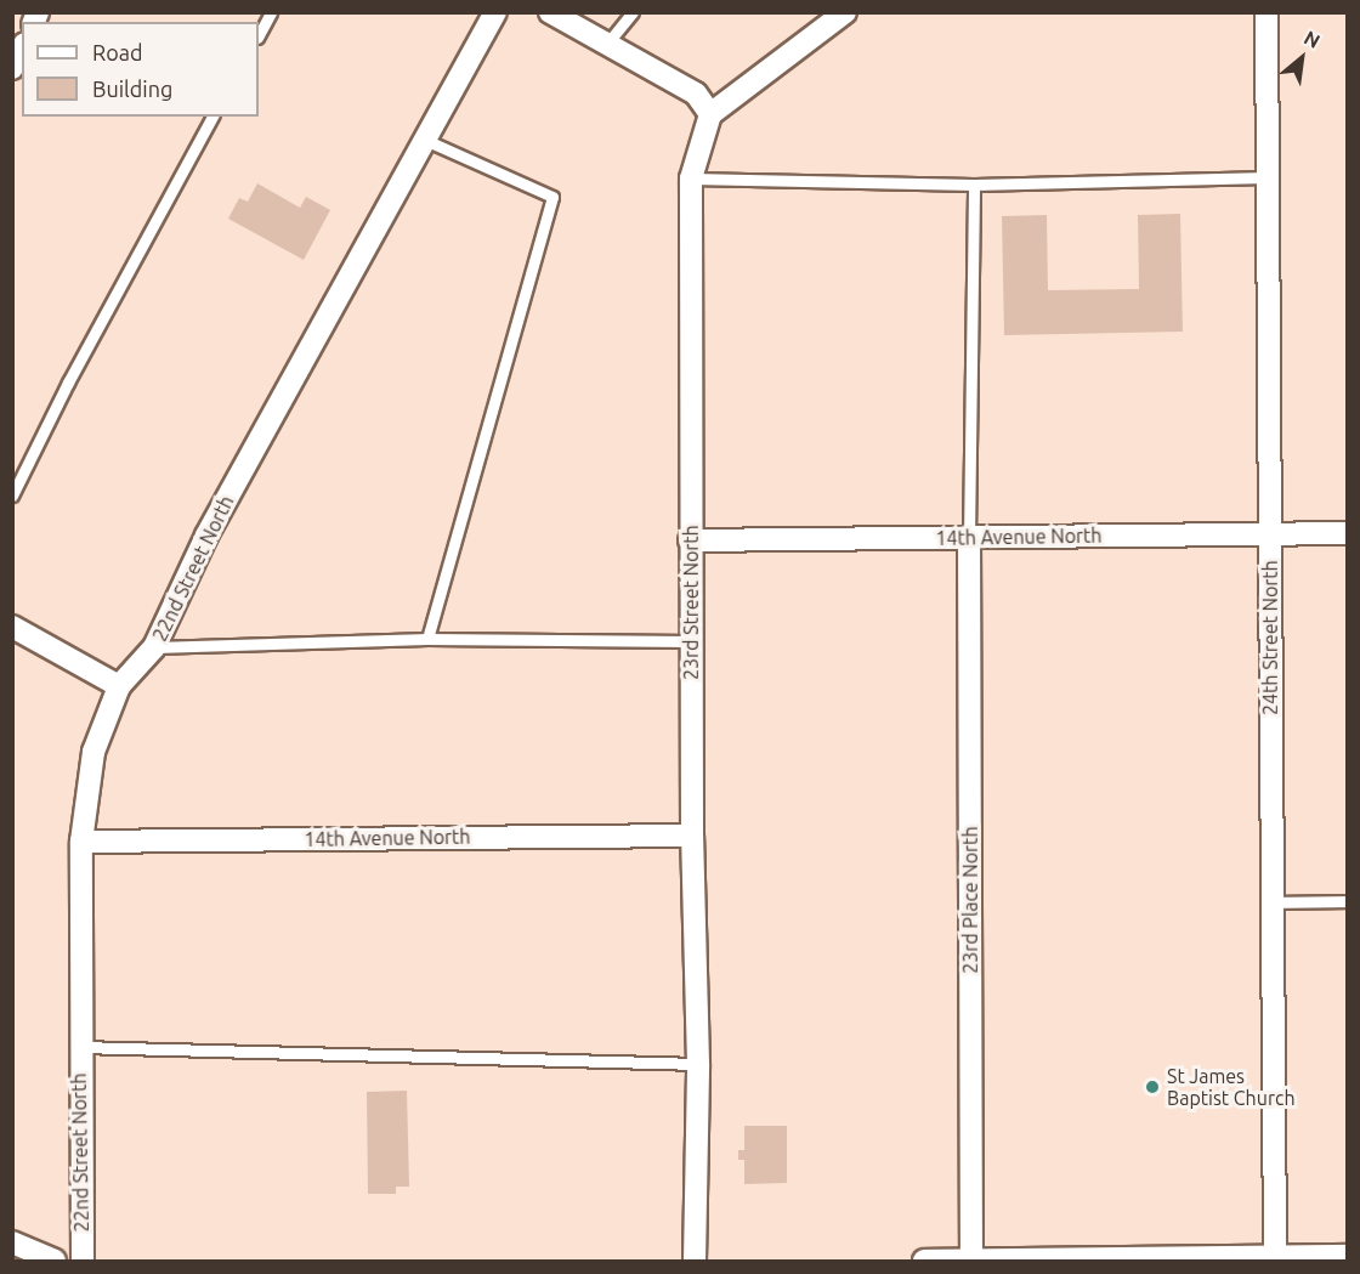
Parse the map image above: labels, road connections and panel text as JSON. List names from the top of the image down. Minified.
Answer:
{"streets":{"street":["14th Avenue North","22nd Street North","23rd Street North","24th Street North","23rd Place North"]},"crossings":[["14th Avenue North","22nd Street North"],["14th Avenue North","23rd Street North"],["14th Avenue North","24th Street North"],["14th Avenue North","23rd Place North"]],"places":["St James Baptist Church"],"legend":["Road","Building"],"north":"top right"}
